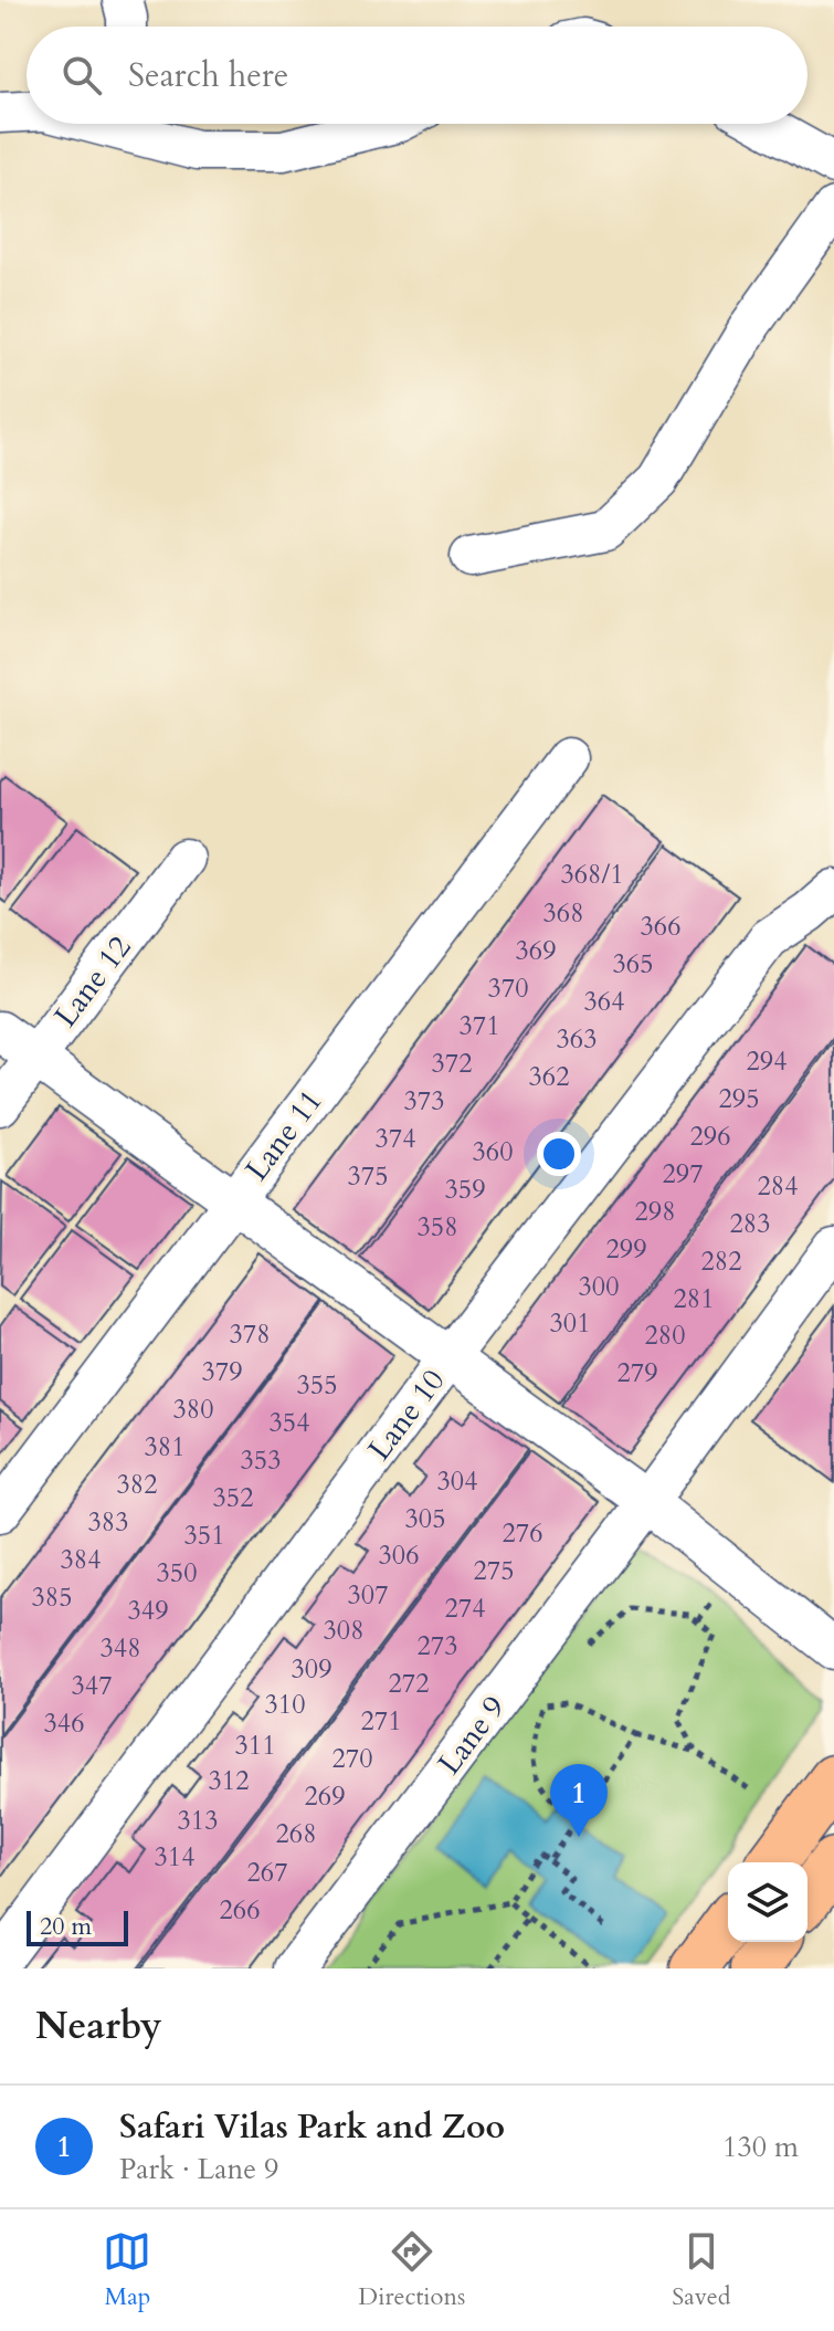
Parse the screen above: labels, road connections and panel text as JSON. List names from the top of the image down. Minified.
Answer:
{"streets":{"street":["Lane 12","Lane 11","Lane 10","Lane 9"]},"house_numbers":["368/1","368","366","369","365","370","364","371","363","294","372","362","295","373","296","374","360","297","375","284","359","298","283","358","299","282","300","281","301","378","280","379","279","355","380","354","381","353","304","382","352","305","383","276","351","306","384","275","350","307","385","274","349","308","273","348","309","272","347","310","271","346","311","270","312","269","313","268","314","267","266"],"scale_bar":"20 m","page":{"search":"Search here","pins":"1","scale":"20 m","heading":"Nearby","list":[{"mark":"1","name":"Safari Vilas Park and Zoo","note":"Park · Lane 9","value":"130 m"}],"nav":["Map","Directions","Saved"]}}
